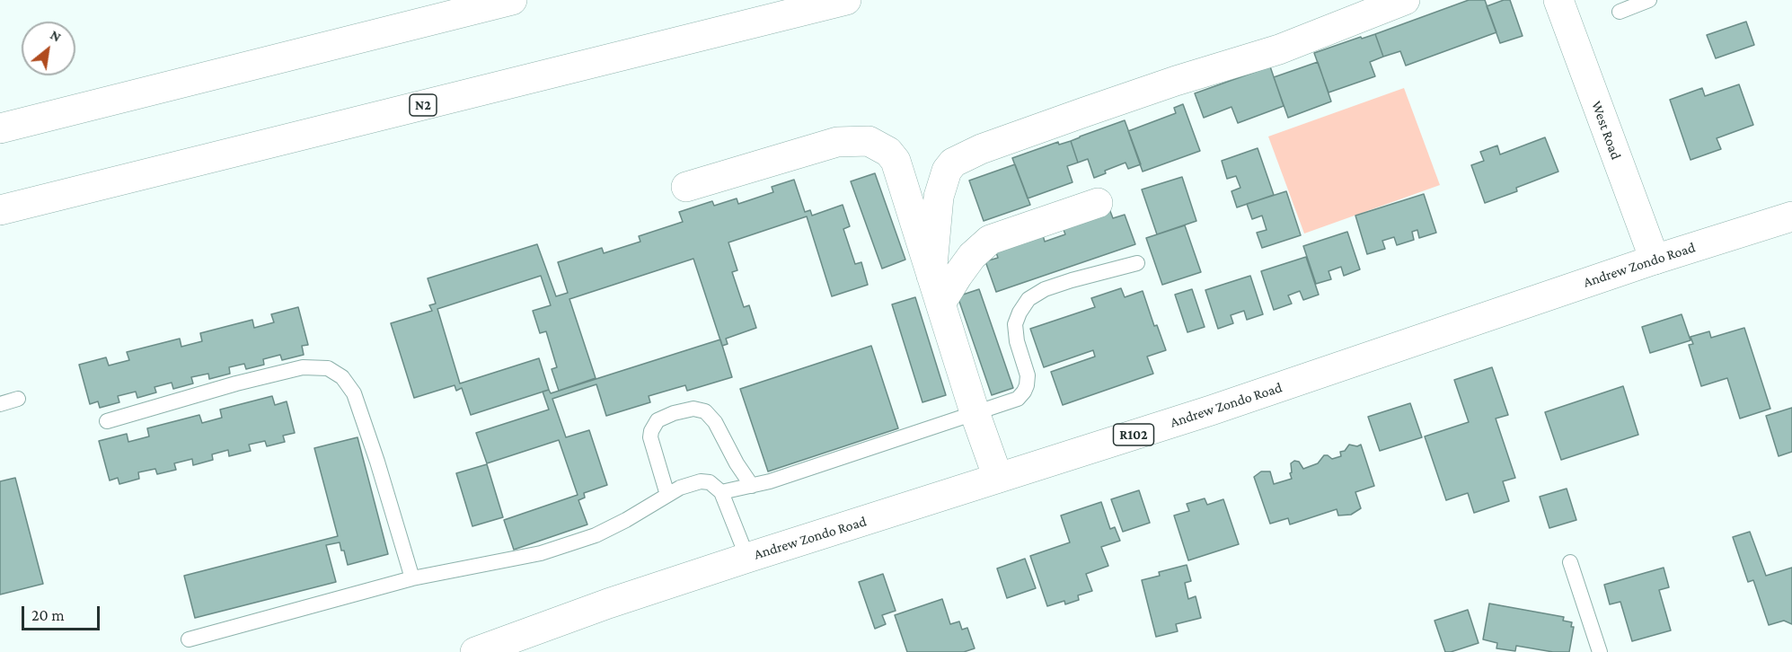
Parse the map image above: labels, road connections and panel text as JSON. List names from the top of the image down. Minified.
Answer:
{"streets":{"main road":["N2","West Road","Andrew Zondo Road","R102"]},"crossings":[["West Road","Andrew Zondo Road"]],"scale_bar":"20 m","north":"top right"}
